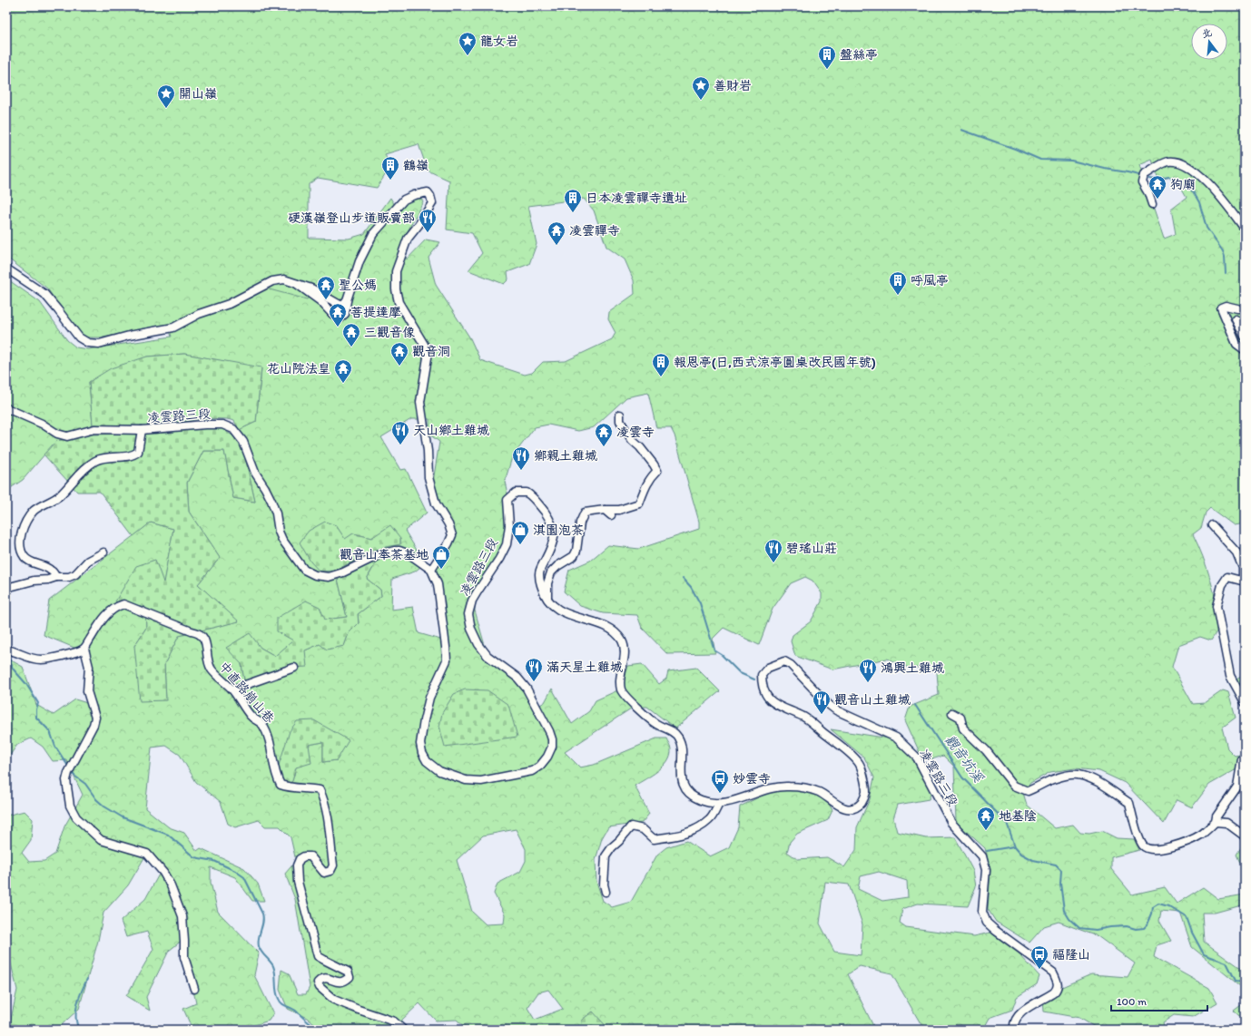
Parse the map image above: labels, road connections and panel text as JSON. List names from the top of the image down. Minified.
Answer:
{"streets":{"street":["凌雲路三段","中直路崩山巷"]},"water":["觀音坑溪"],"places":{"place":["龍女岩","善財岩","開山嶺"],"building":["盤絲亭","鶴嶺","日本凌雲禪寺遺址","呼風亭","報恩亭(日,西式涼亭圓桌改民國年號)"],"temple":["狗廟","凌雲禪寺","聖公媽","菩提達摩","三觀音像","觀音洞","花山院法皇","凌雲寺","地基陰"],"restaurant":["硬漢嶺登山步道販賣部","天山鄉土雞城","鄉親土雞城","碧瑤山莊","滿天星土雞城","鴻興土雞城","觀音山土雞城"],"shop":["淇園泡茶","觀音山奉茶基地"],"bus stop":["妙雲寺","福隆山"]},"scale_bar":"100 m","north":"top"}
